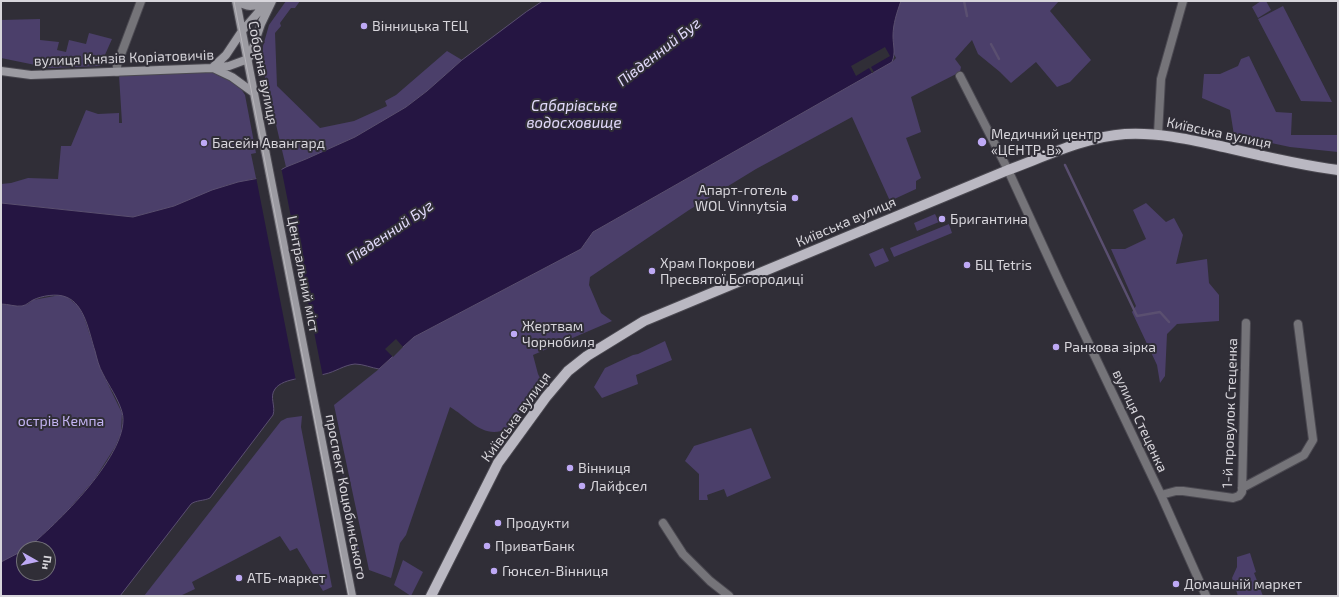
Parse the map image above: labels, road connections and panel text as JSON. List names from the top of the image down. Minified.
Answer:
{"streets":{"main road":["Київська вулиця"],"street":["вулиця Князів Коріатовичів","Соборна вулиця","Центральний міст","1-й провулок Стеценка","вулиця Стеценка","проспект Коцюбинського"]},"crossings":[["вулиця Князів Коріатовичів","Соборна вулиця"],["Соборна вулиця","Центральний міст"],["Київська вулиця","вулиця Стеценка"],["Центральний міст","проспект Коцюбинського"],["1-й провулок Стеценка","вулиця Стеценка"]],"water":["Південний Буг","Сабарівське водосховище"],"parks":["острів Кемпа"],"places":["Вінницька ТЕЦ","Медичний центр «ЦЕНТР•В»","Басейн Авангард","Апарт-готель WOL Vinnytsia","Бригантина","БЦ Tetris","Храм Покрови Пресвятої Богородиці","Жертвам Чорнобиля","Ранкова зірка","Вінниця","Лайфсел","Продукти","ПриватБанк","Гюнсел-Вінниця","АТБ-маркет","Домашній маркет"],"north":"right"}
